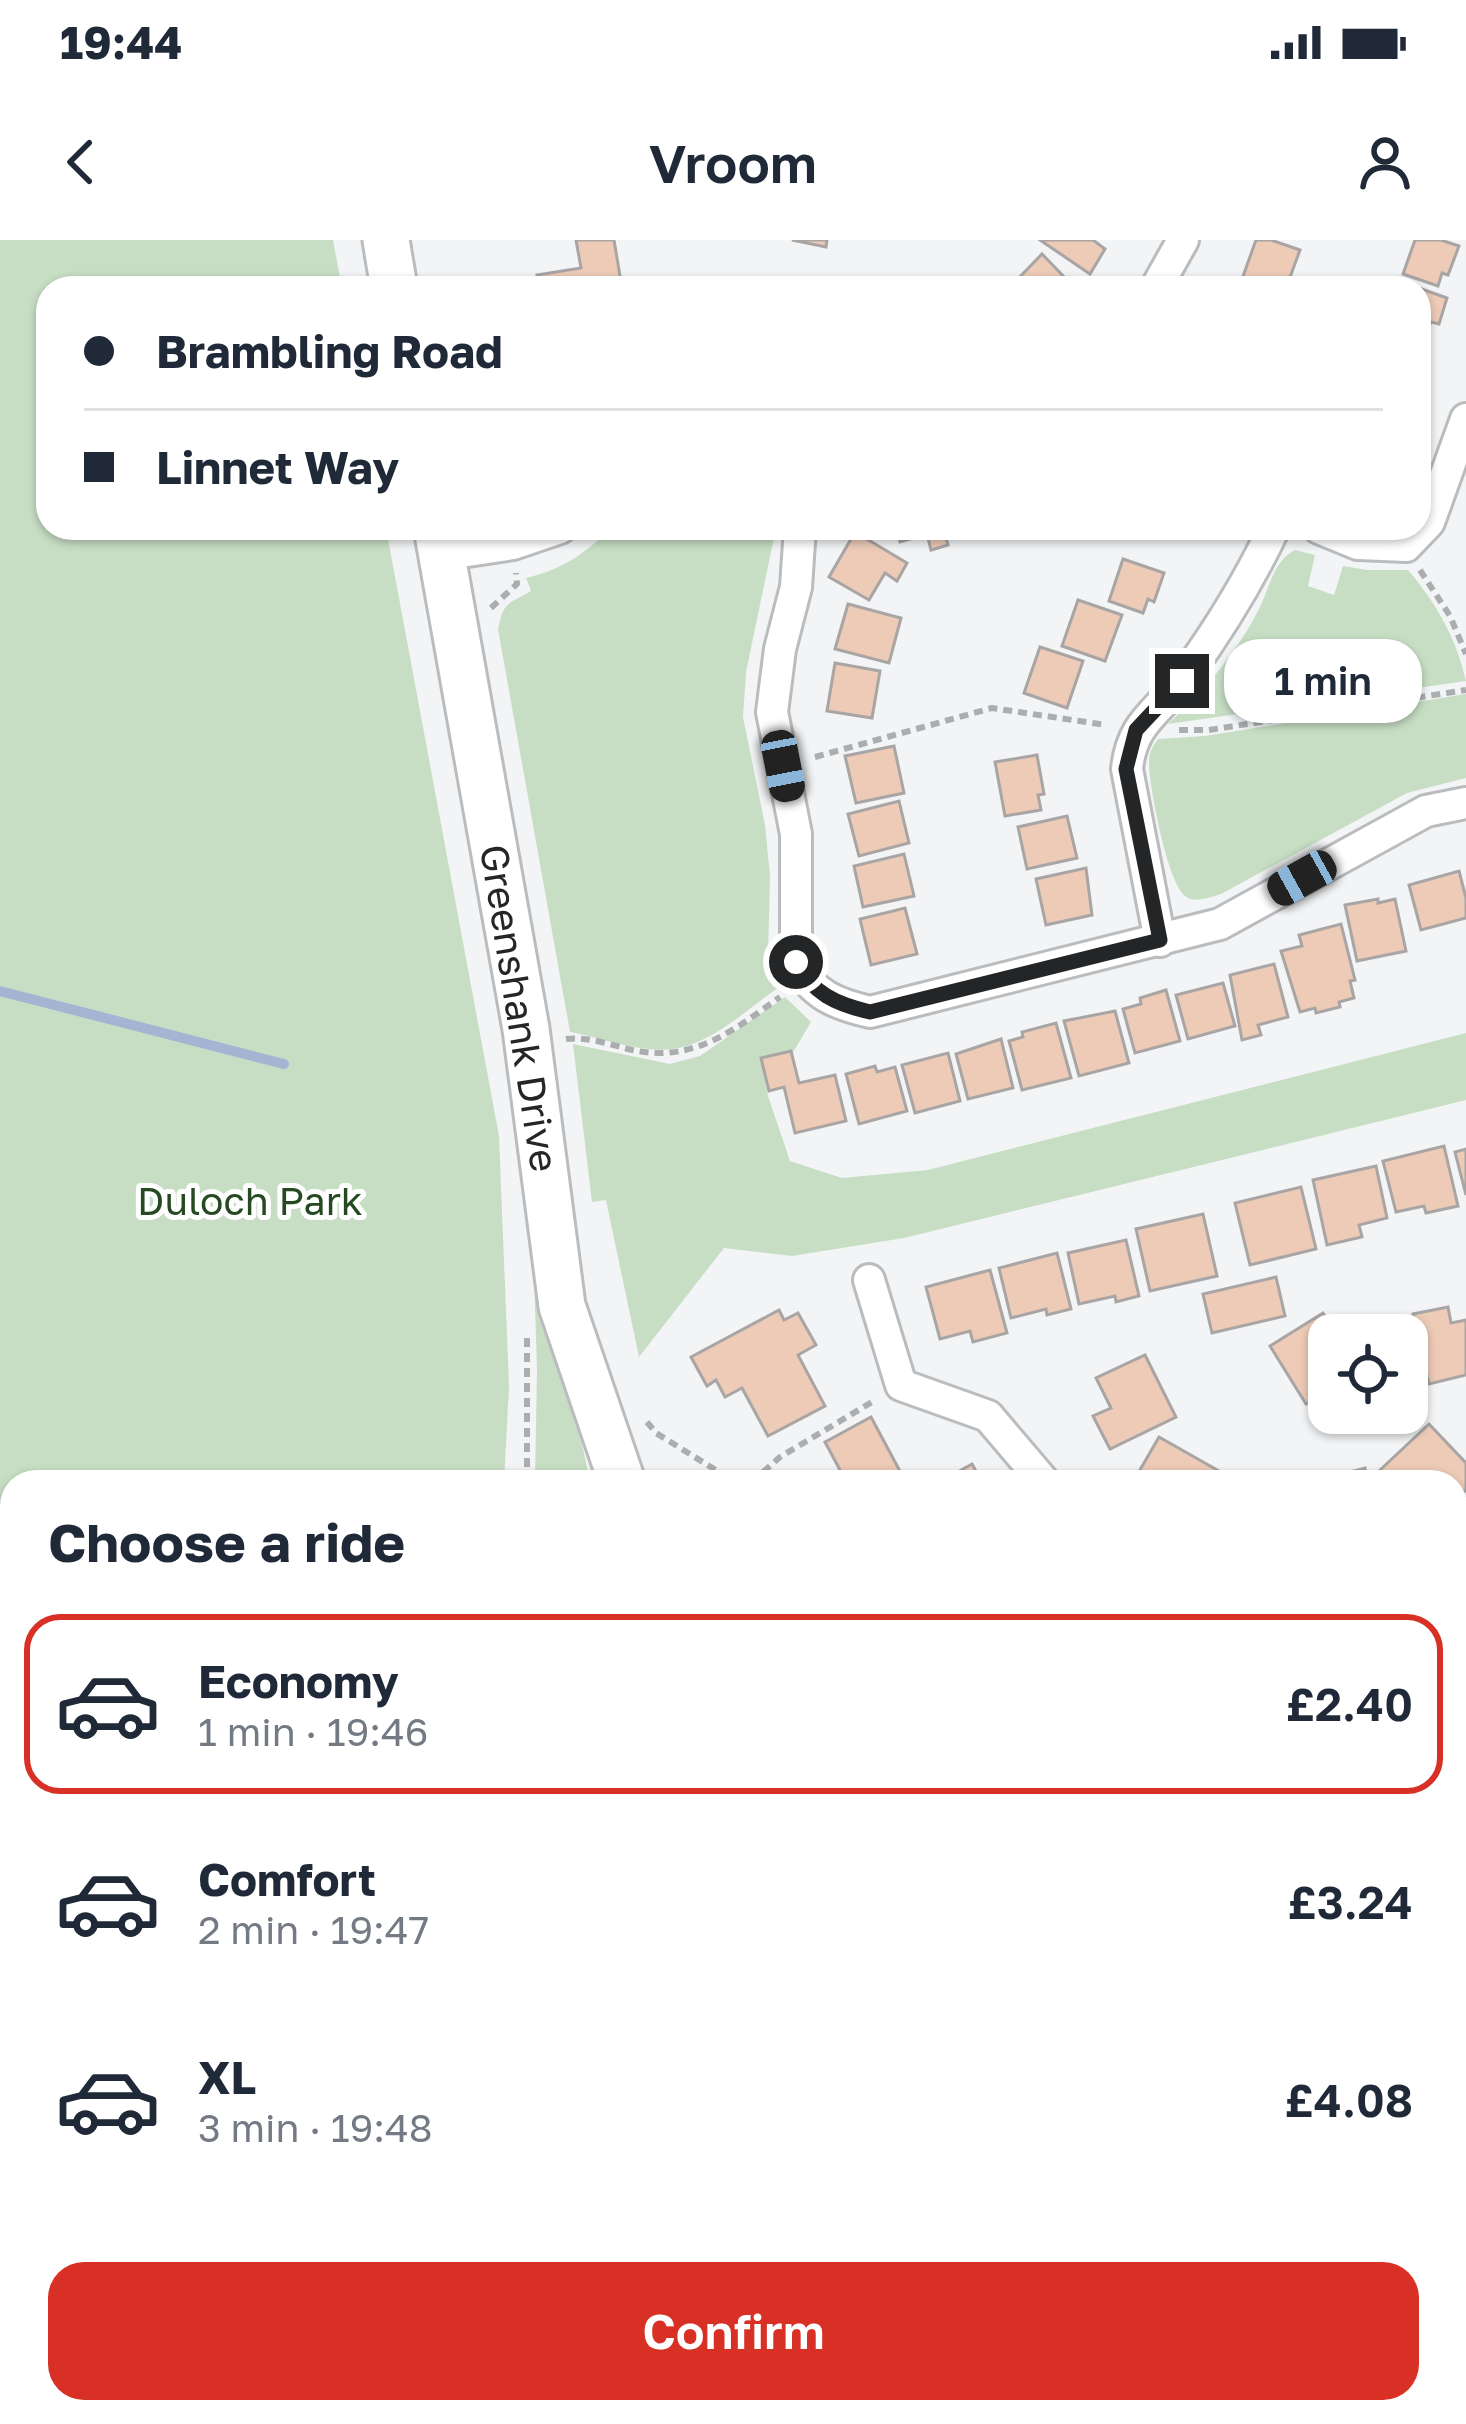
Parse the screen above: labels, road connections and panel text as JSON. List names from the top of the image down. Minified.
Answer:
{"streets":{"street":["Greenshank Drive"]},"parks":["Duloch Park"],"page":{"status":"19:44","header":"Vroom","banner":["Brambling Road","Linnet Way"],"bubble":"1 min","heading":"Choose a ride","list":[{"name":"Economy","note":"1 min · 19:46","value":"£2.40"},{"name":"Comfort","note":"2 min · 19:47","value":"£3.24"},{"name":"XL","note":"3 min · 19:48","value":"£4.08"}],"buttons":"Confirm"}}
